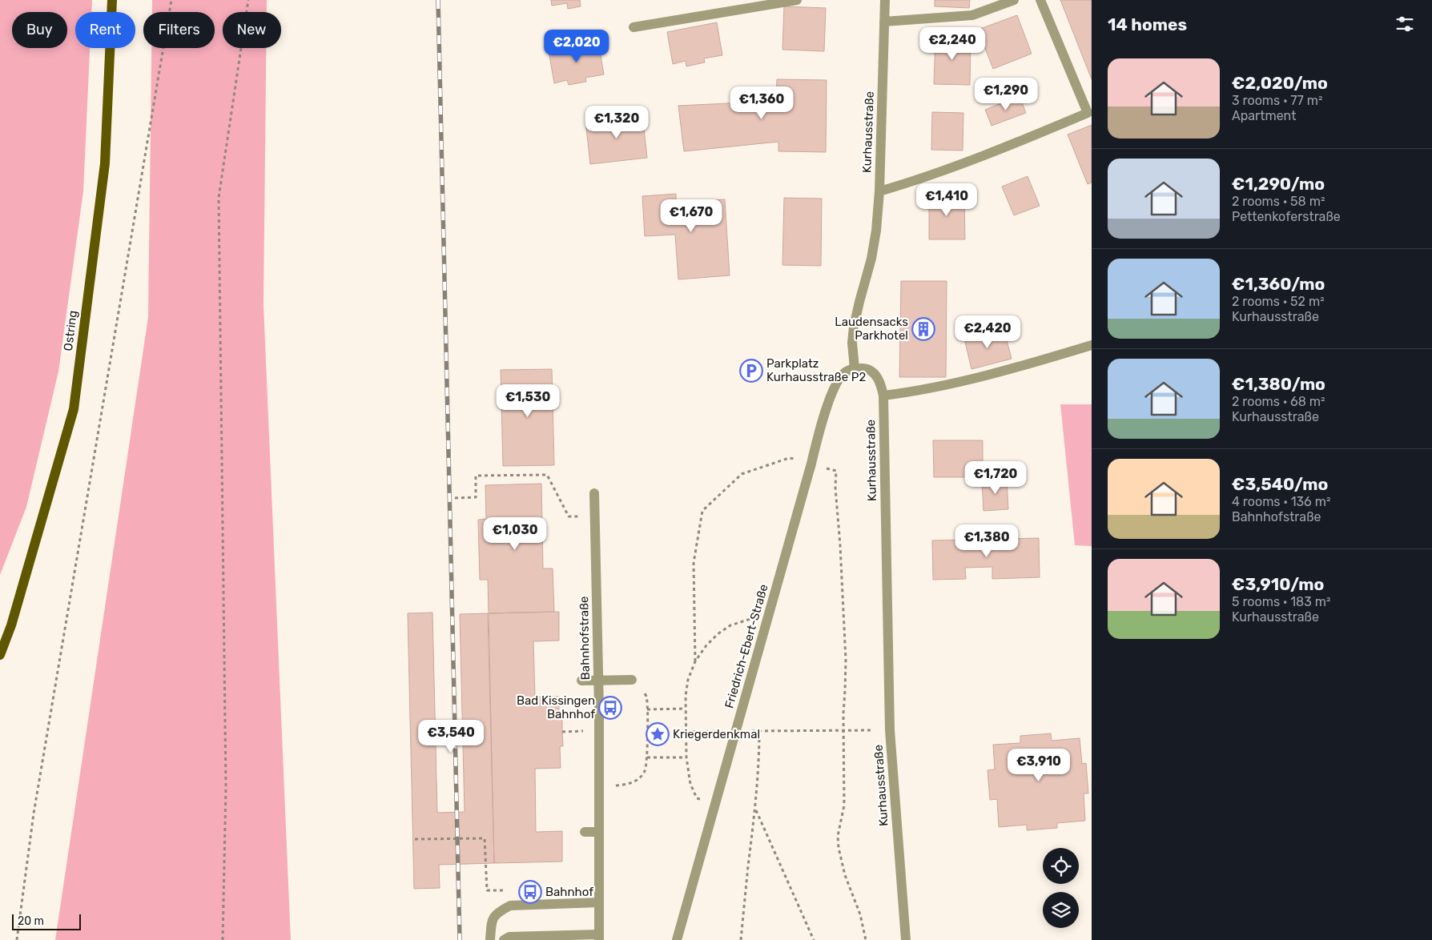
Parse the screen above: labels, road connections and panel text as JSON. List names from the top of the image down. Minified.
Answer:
{"streets":{"main road":["Ostring"],"street":["Kurhausstraße","Bahnhofstraße","Friedrich-Ebert-Straße"]},"crossings":[["Kurhausstraße","Friedrich-Ebert-Straße"]],"places":{"building":["Laudensacks Parkhotel"],"parking":["Parkplatz Kurhausstraße P2"],"bus stop":["Bad Kissingen Bahnhof","Bahnhof"],"place":["Kriegerdenkmal"]},"scale_bar":"20 m","page":{"heading":"14 homes","chip":["Buy","Rent","Filters","New"],"price":["€2,240","€2,020","€1,290","€1,360","€1,320","€1,410","€1,670","€2,420","€1,530","€1,720","€1,030","€1,380","€3,540","€3,910"],"list":[{"name":"€2,020/mo","note":"3 rooms · 77 m² · Apartment"},{"name":"€1,290/mo","note":"2 rooms · 58 m² · Pettenkoferstraße"},{"name":"€1,360/mo","note":"2 rooms · 52 m² · Kurhausstraße"},{"name":"€1,380/mo","note":"2 rooms · 68 m² · Kurhausstraße"},{"name":"€3,540/mo","note":"4 rooms · 136 m² · Bahnhofstraße"},{"name":"€3,910/mo","note":"5 rooms · 183 m² · Kurhausstraße"}],"scale":"20 m"}}
